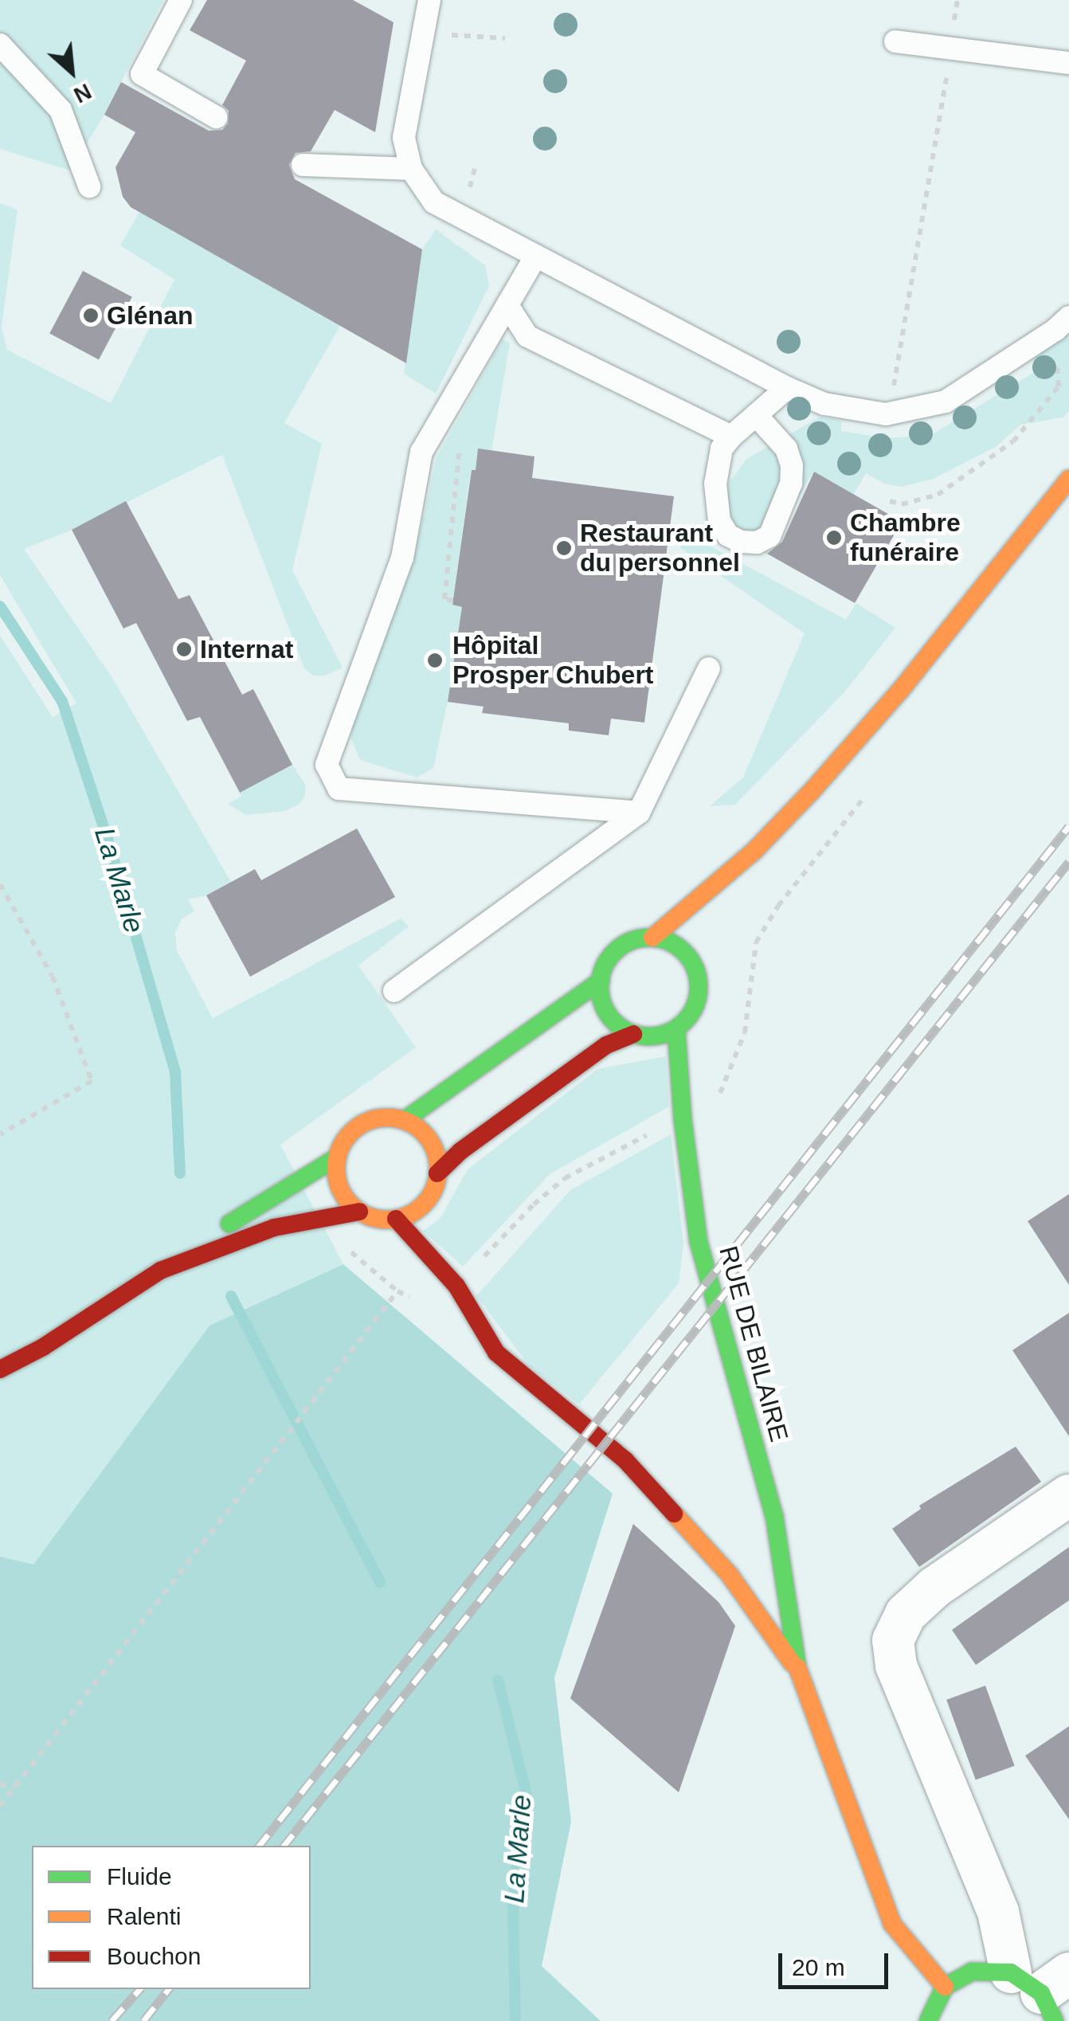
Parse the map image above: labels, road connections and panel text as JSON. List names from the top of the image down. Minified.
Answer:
{"streets":{"street":["RUE DE BILAIRE"]},"water":["La Marle"],"places":["Glénan","Chambre funéraire","Restaurant du personnel","Internat","Hôpital Prosper Chubert"],"legend":["Fluide","Ralenti","Bouchon"],"scale_bar":"20 m","north":"bottom right"}
